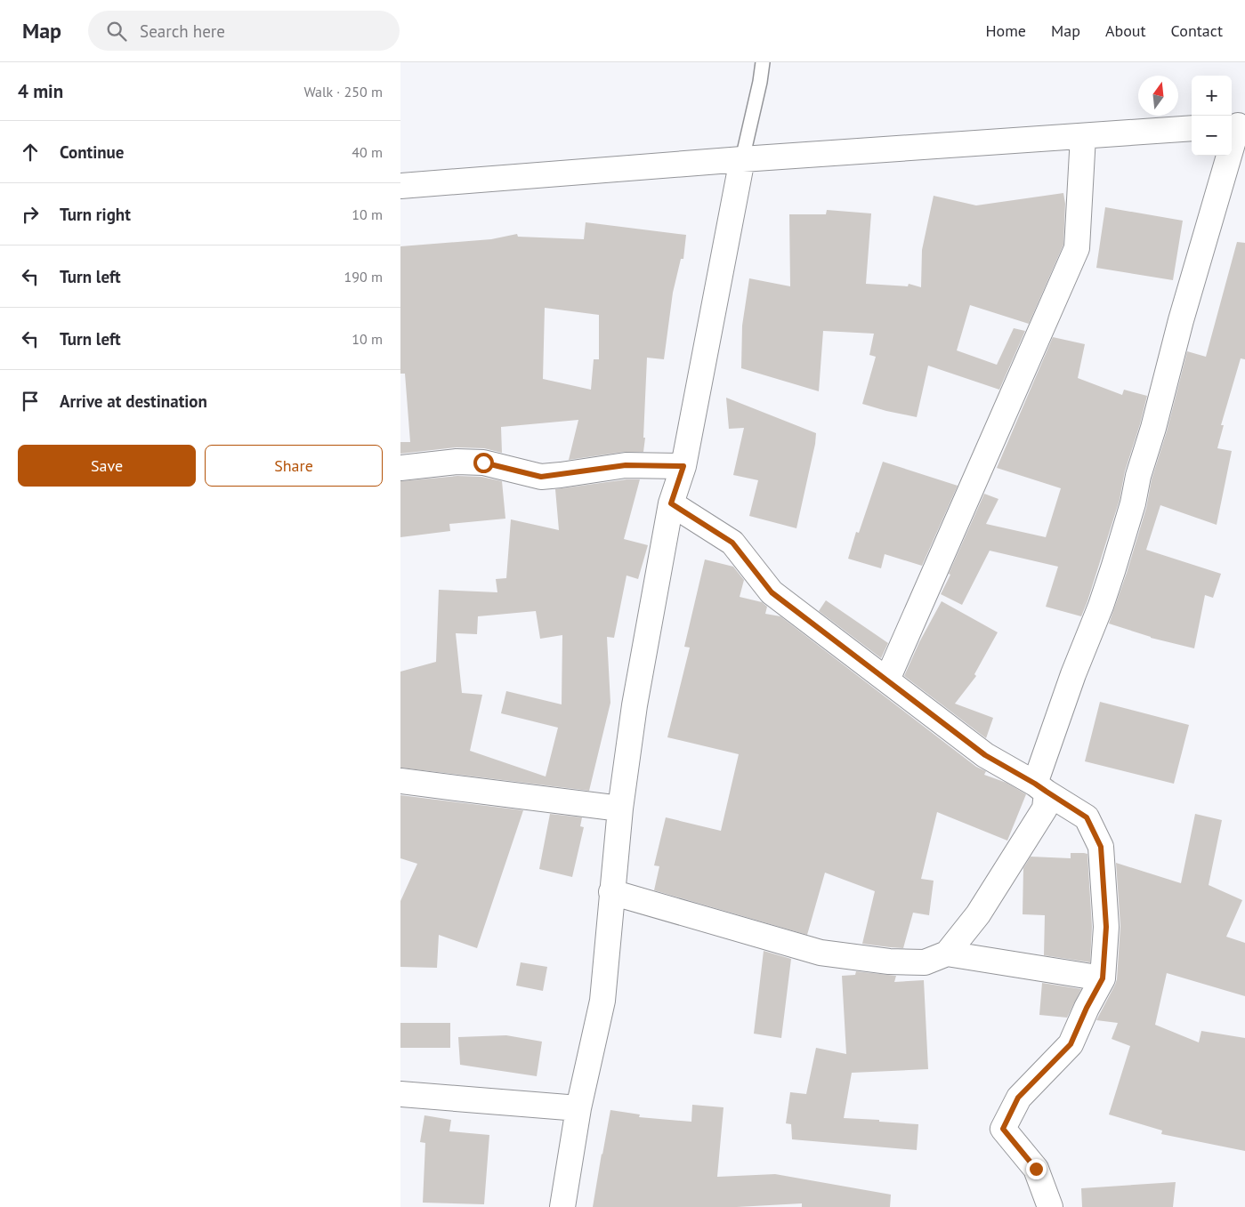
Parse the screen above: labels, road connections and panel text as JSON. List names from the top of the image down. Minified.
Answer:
{"north":"top","page":{"header":"Map","search":"Search here","nav":["Home","Map","About","Contact"],"heading":["4 min","Walk · 250 m"],"map_buttons":["+","−"],"list":[["Continue","40 m"],["Turn right","10 m"],["Turn left","190 m"],["Turn left","10 m"],"Arrive at destination"],"buttons":["Save","Share"]}}
